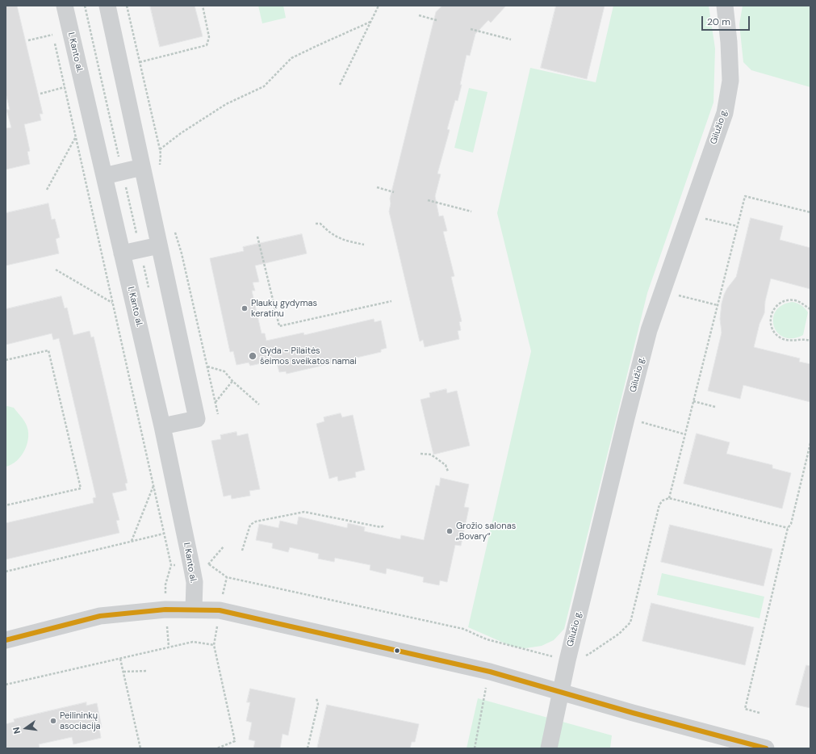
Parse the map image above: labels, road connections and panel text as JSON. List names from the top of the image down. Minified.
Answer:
{"streets":{"street":["I. Kanto al.","Gilužio g."]},"places":["Plaukų gydymas keratinu","Gyda - Pilaitės šeimos sveikatos namai","Grožio salonas „Bovary“","Peilininkų asociacija"],"scale_bar":"20 m","north":"left"}
